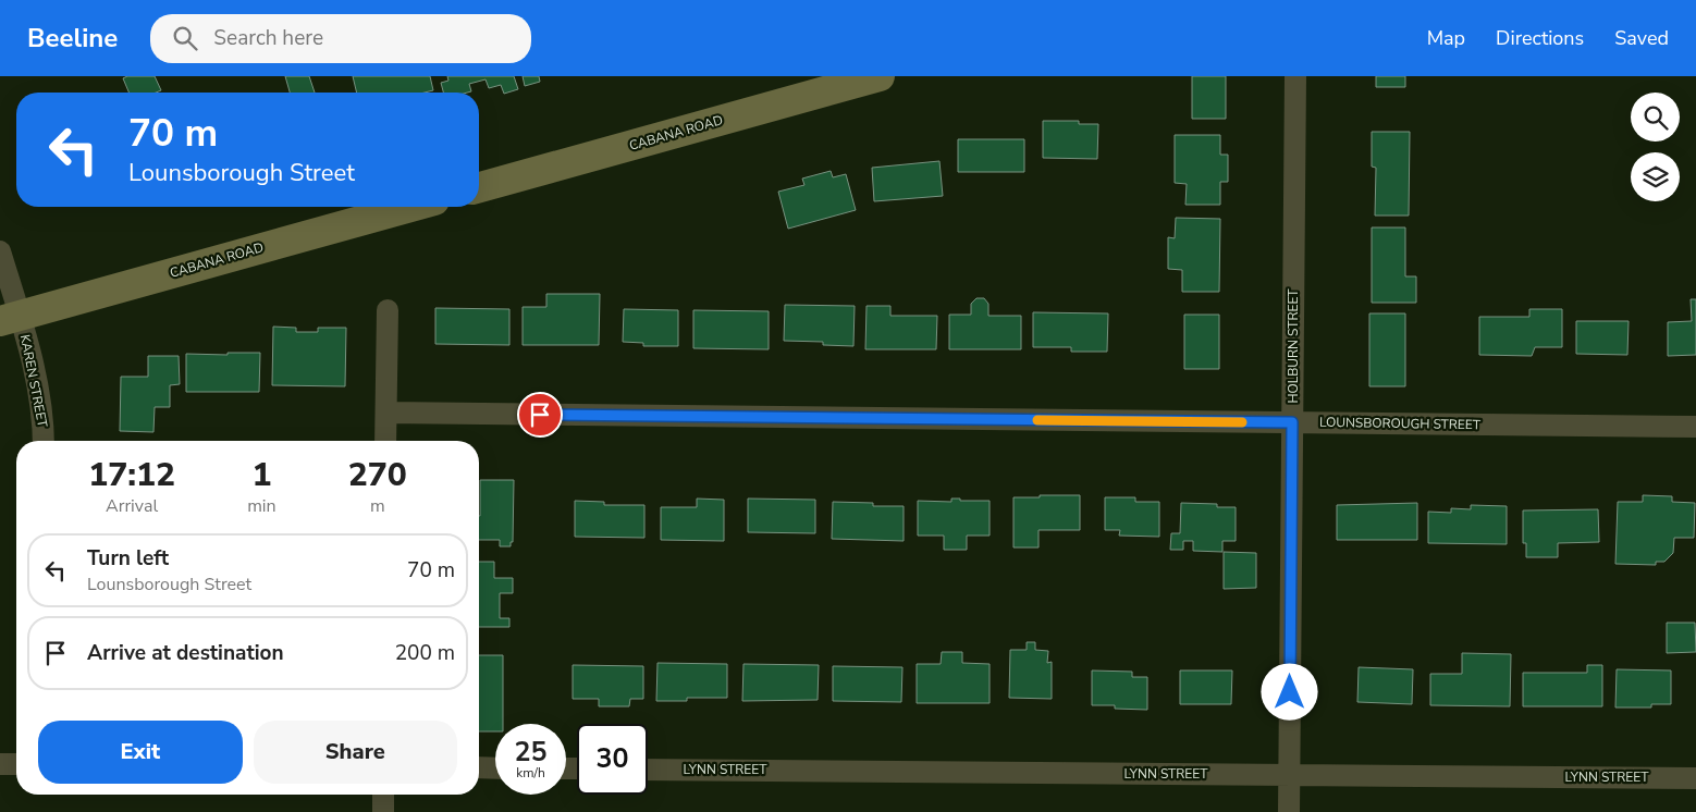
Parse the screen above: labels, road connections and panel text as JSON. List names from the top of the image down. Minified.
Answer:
{"streets":{"main road":["CABANA ROAD"],"street":["HOLBURN STREET","KAREN STREET","LOUNSBOROUGH STREET","LYNN STREET"]},"crossings":[["CABANA ROAD","KAREN STREET"],["HOLBURN STREET","LOUNSBOROUGH STREET"],["HOLBURN STREET","LYNN STREET"]],"page":{"header":"Beeline","search":"Search here","nav":["Map","Directions","Saved"],"turn":["70 m","Lounsborough Street"],"eta":["17:12","Arrival","1","min","270","m"],"list":[{"name":"Turn left","note":"Lounsborough Street","value":"70 m"},{"name":"Arrive at destination","value":"200 m"}],"buttons":["Exit","Share"],"speed":"25 km/h","limit":"30"}}
